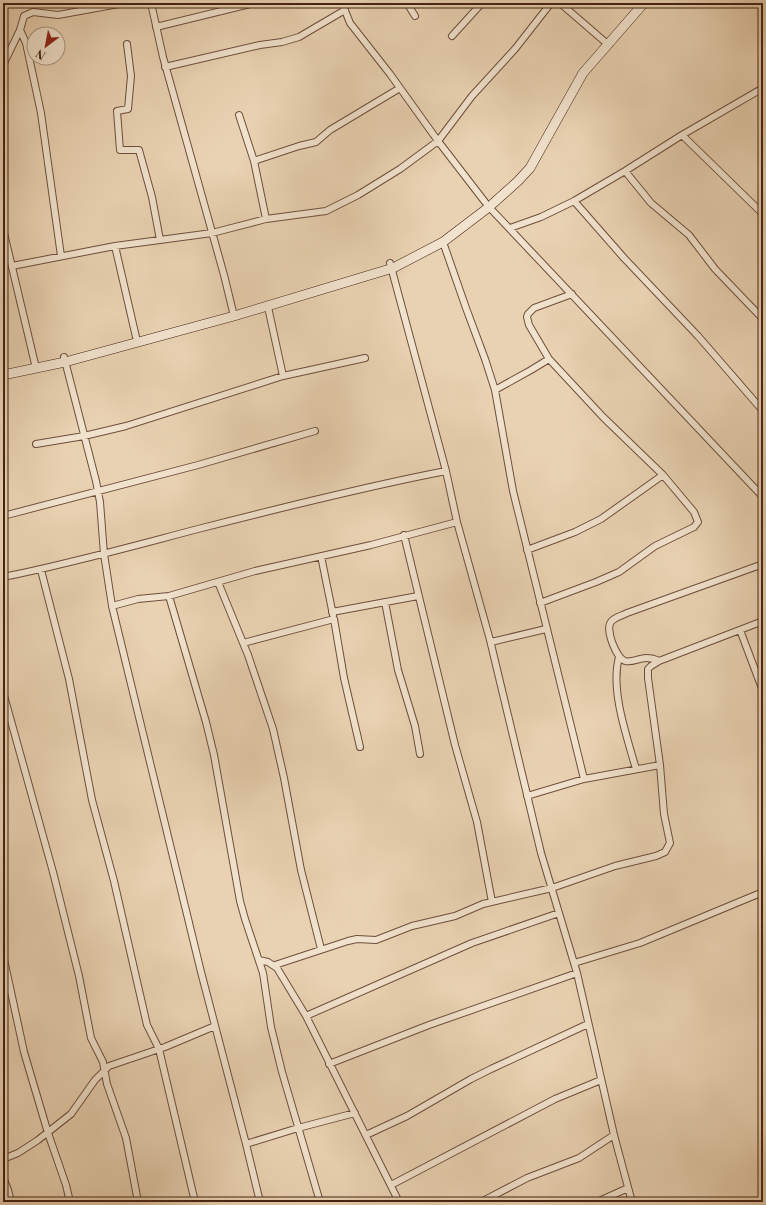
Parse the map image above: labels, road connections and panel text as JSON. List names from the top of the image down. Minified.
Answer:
{"north":"bottom left"}
